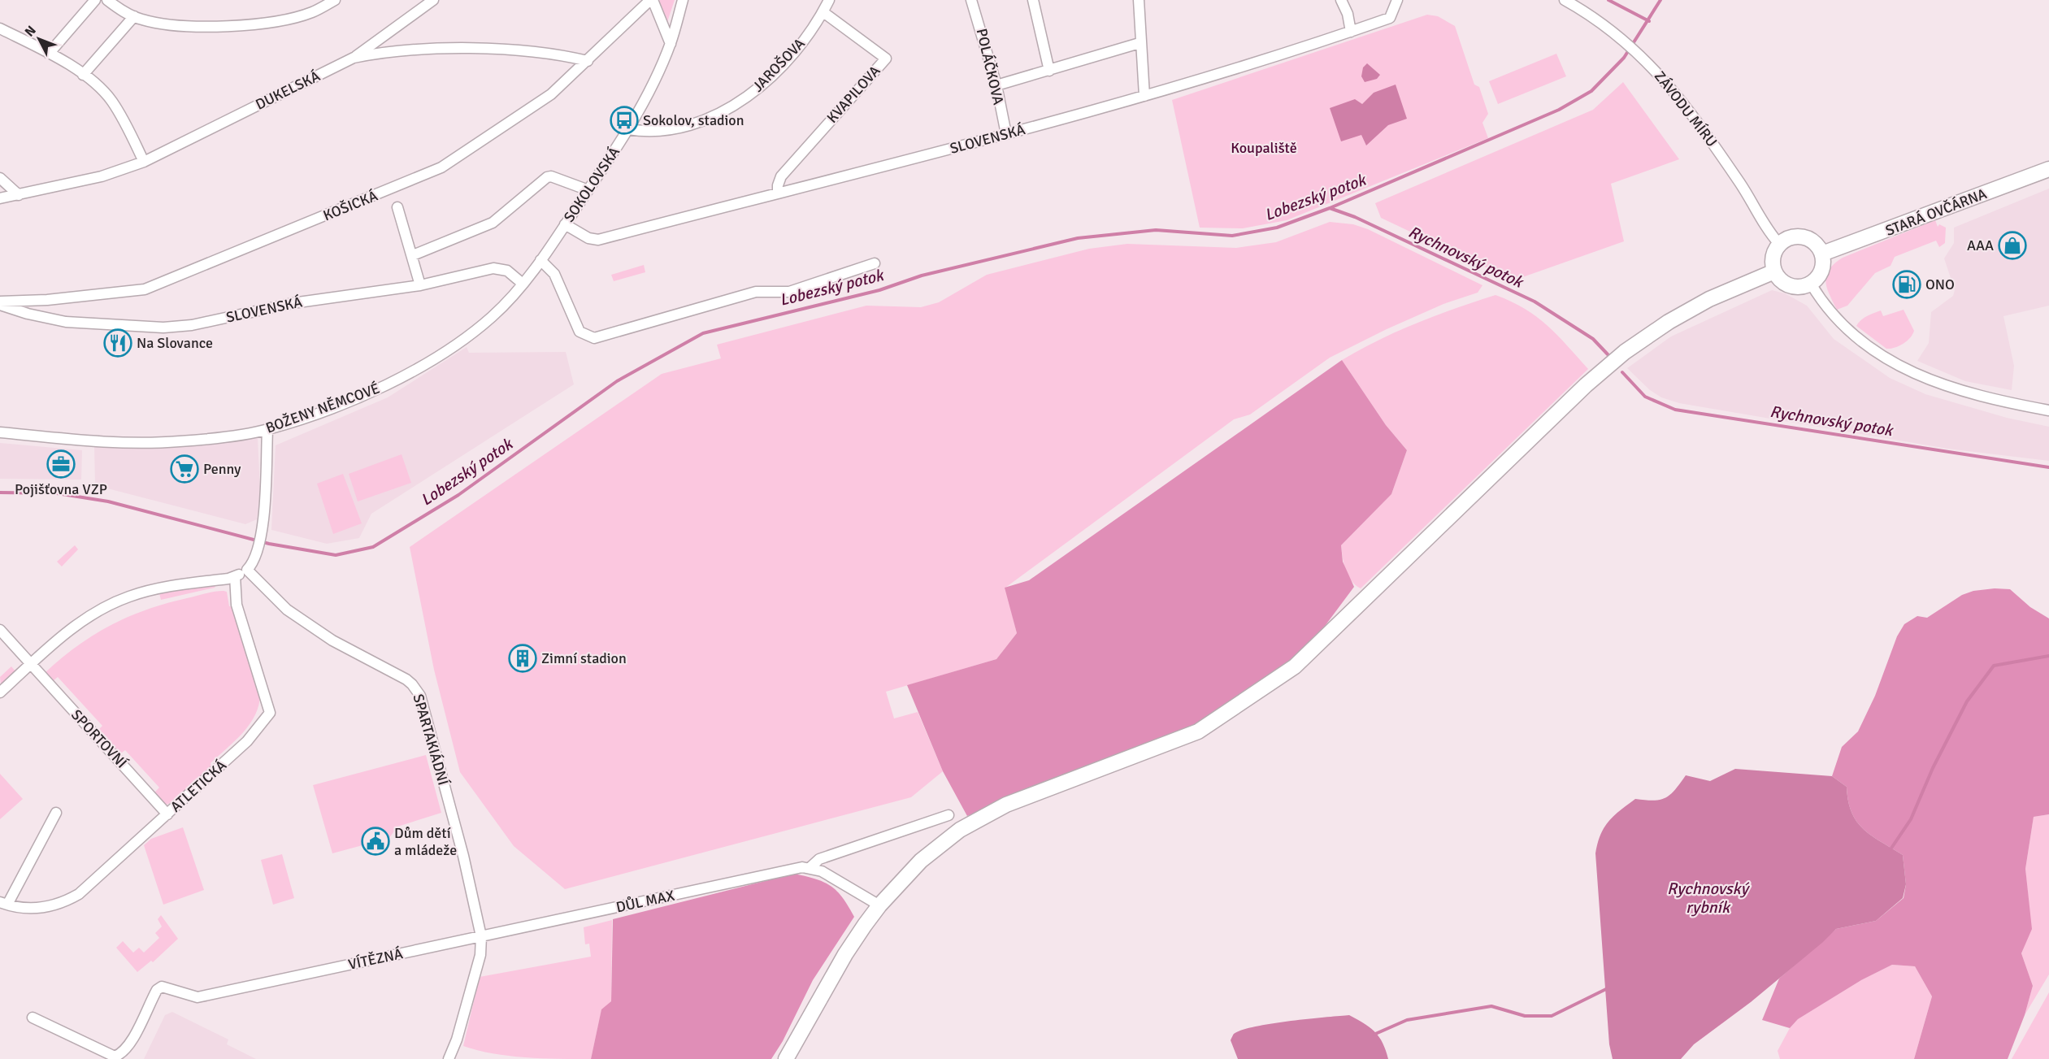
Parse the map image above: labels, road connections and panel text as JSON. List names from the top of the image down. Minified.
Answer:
{"streets":{"main road":["STARÁ OVČÁRNA"],"street":["JAROŠOVA","POLÁČKOVA","DUKELSKÁ","KVAPILOVA","ZÁVODU MÍRU","SLOVENSKÁ","SOKOLOVSKÁ","KOŠICKÁ","BOŽENY NĚMCOVÉ","SPORTOVNÍ","SPARTAKIÁDNÍ","ATLETICKÁ","DŮL MAX","VÍTĚZNÁ"]},"crossings":[["JAROŠOVA","KVAPILOVA"],["JAROŠOVA","SOKOLOVSKÁ"],["POLÁČKOVA","SLOVENSKÁ"],["DUKELSKÁ","KOŠICKÁ"],["KVAPILOVA","SLOVENSKÁ"],["ZÁVODU MÍRU","STARÁ OVČÁRNA"],["SLOVENSKÁ","SOKOLOVSKÁ"],["SLOVENSKÁ","KOŠICKÁ"],["SLOVENSKÁ","BOŽENY NĚMCOVÉ"],["SOKOLOVSKÁ","BOŽENY NĚMCOVÉ"],["SPORTOVNÍ","ATLETICKÁ"],["SPARTAKIÁDNÍ","DŮL MAX"],["SPARTAKIÁDNÍ","VÍTĚZNÁ"],["DŮL MAX","VÍTĚZNÁ"]],"water":["Lobezský potok","Rychnovský potok","Rychnovský rybník"],"parks":["Koupaliště"],"places":{"bus stop":["Sokolov, stadion"],"shop":["AAA"],"fuel station":["ONO"],"restaurant":["Na Slovance"],"office":["Pojišťovna VZP"],"supermarket":["Penny"],"building":["Zimní stadion"],"public building":["Dům dětí a mládeže"]},"north":"top left"}
